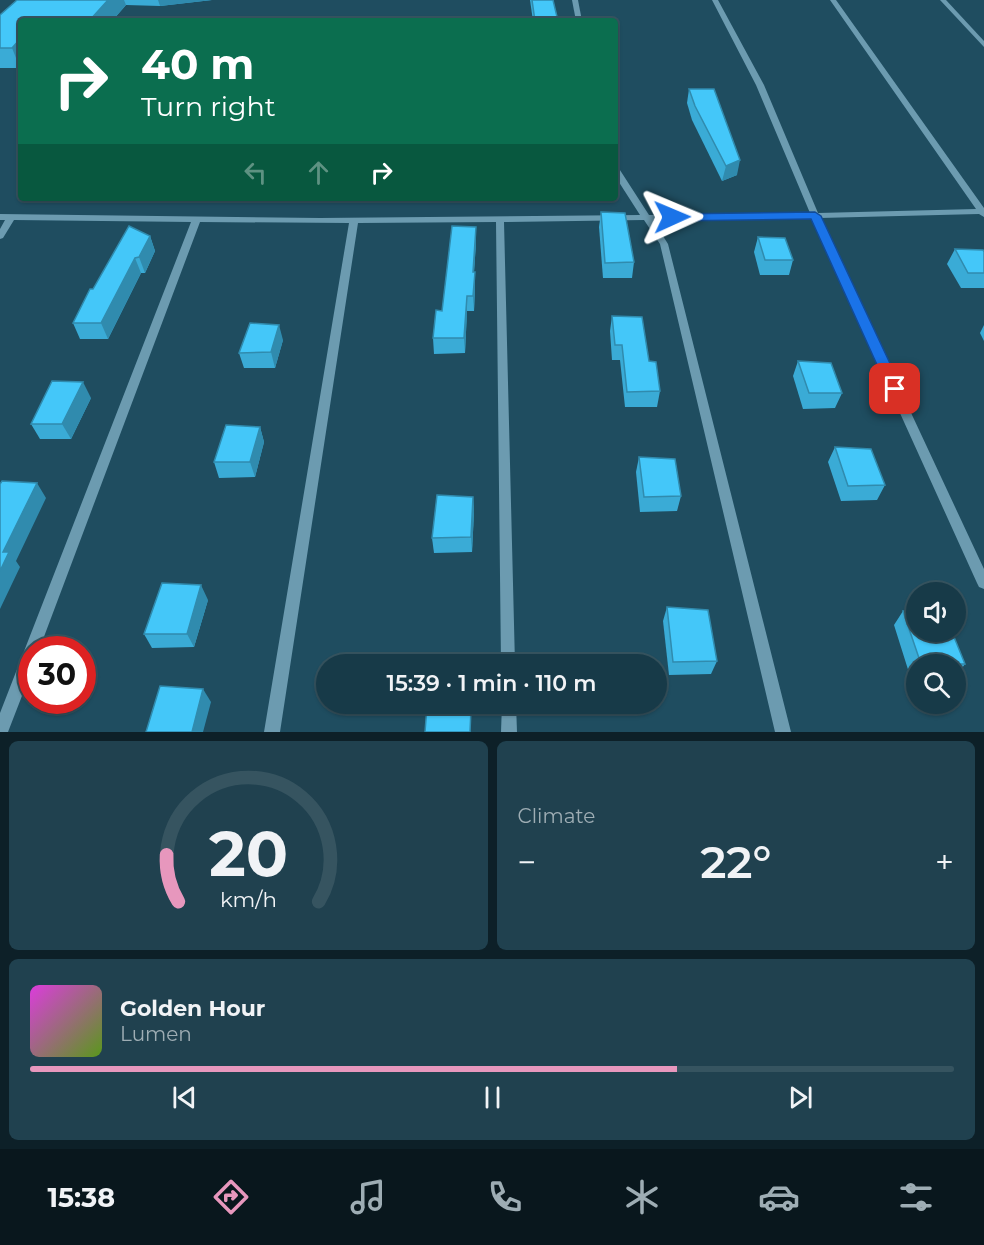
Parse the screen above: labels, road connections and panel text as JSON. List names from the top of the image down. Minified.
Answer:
{"page":{"turn":["40 m","Turn right"],"limit":"30","trip":"15:39 · 1 min · 110 m","tile":"Climate","heat":["−","22°","+"],"song":["Golden Hour","Lumen"],"tabs":"15:38","gauge":["20","km/h"]}}
